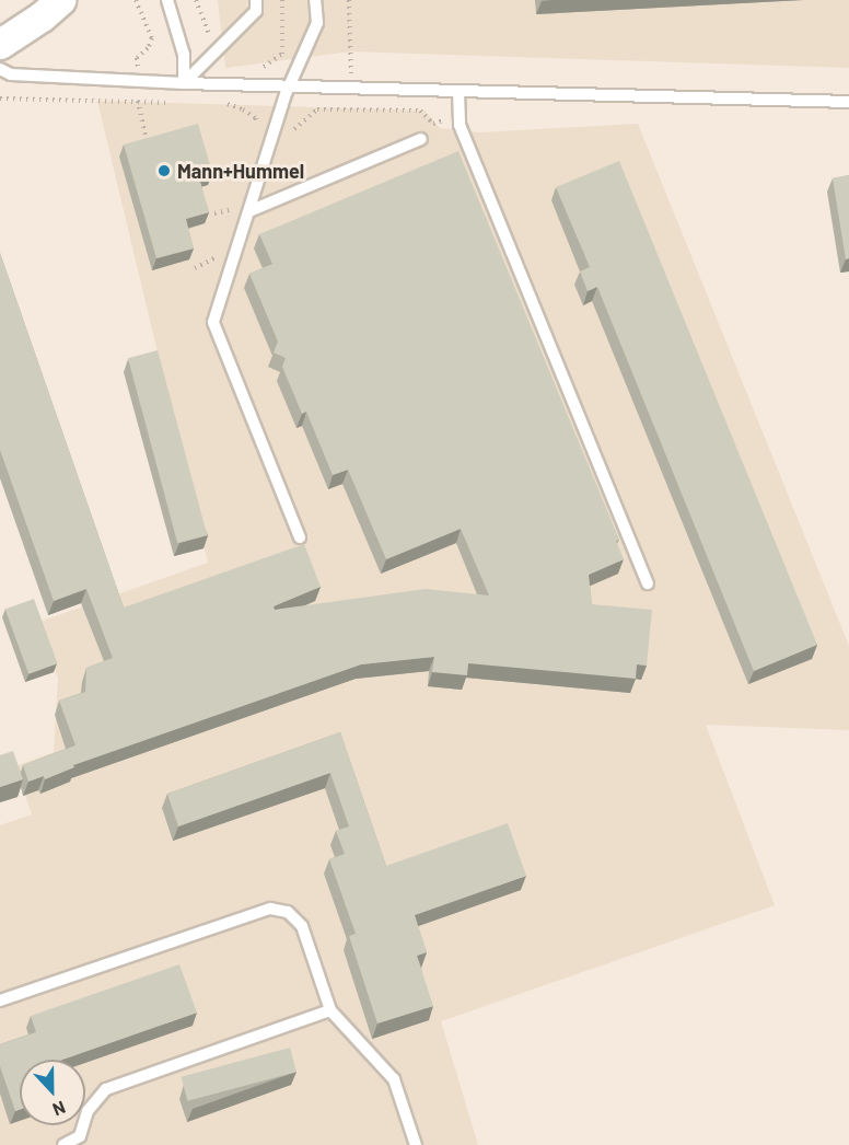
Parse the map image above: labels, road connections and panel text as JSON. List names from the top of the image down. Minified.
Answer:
{"places":["Mann+Hummel"],"north":"bottom"}
